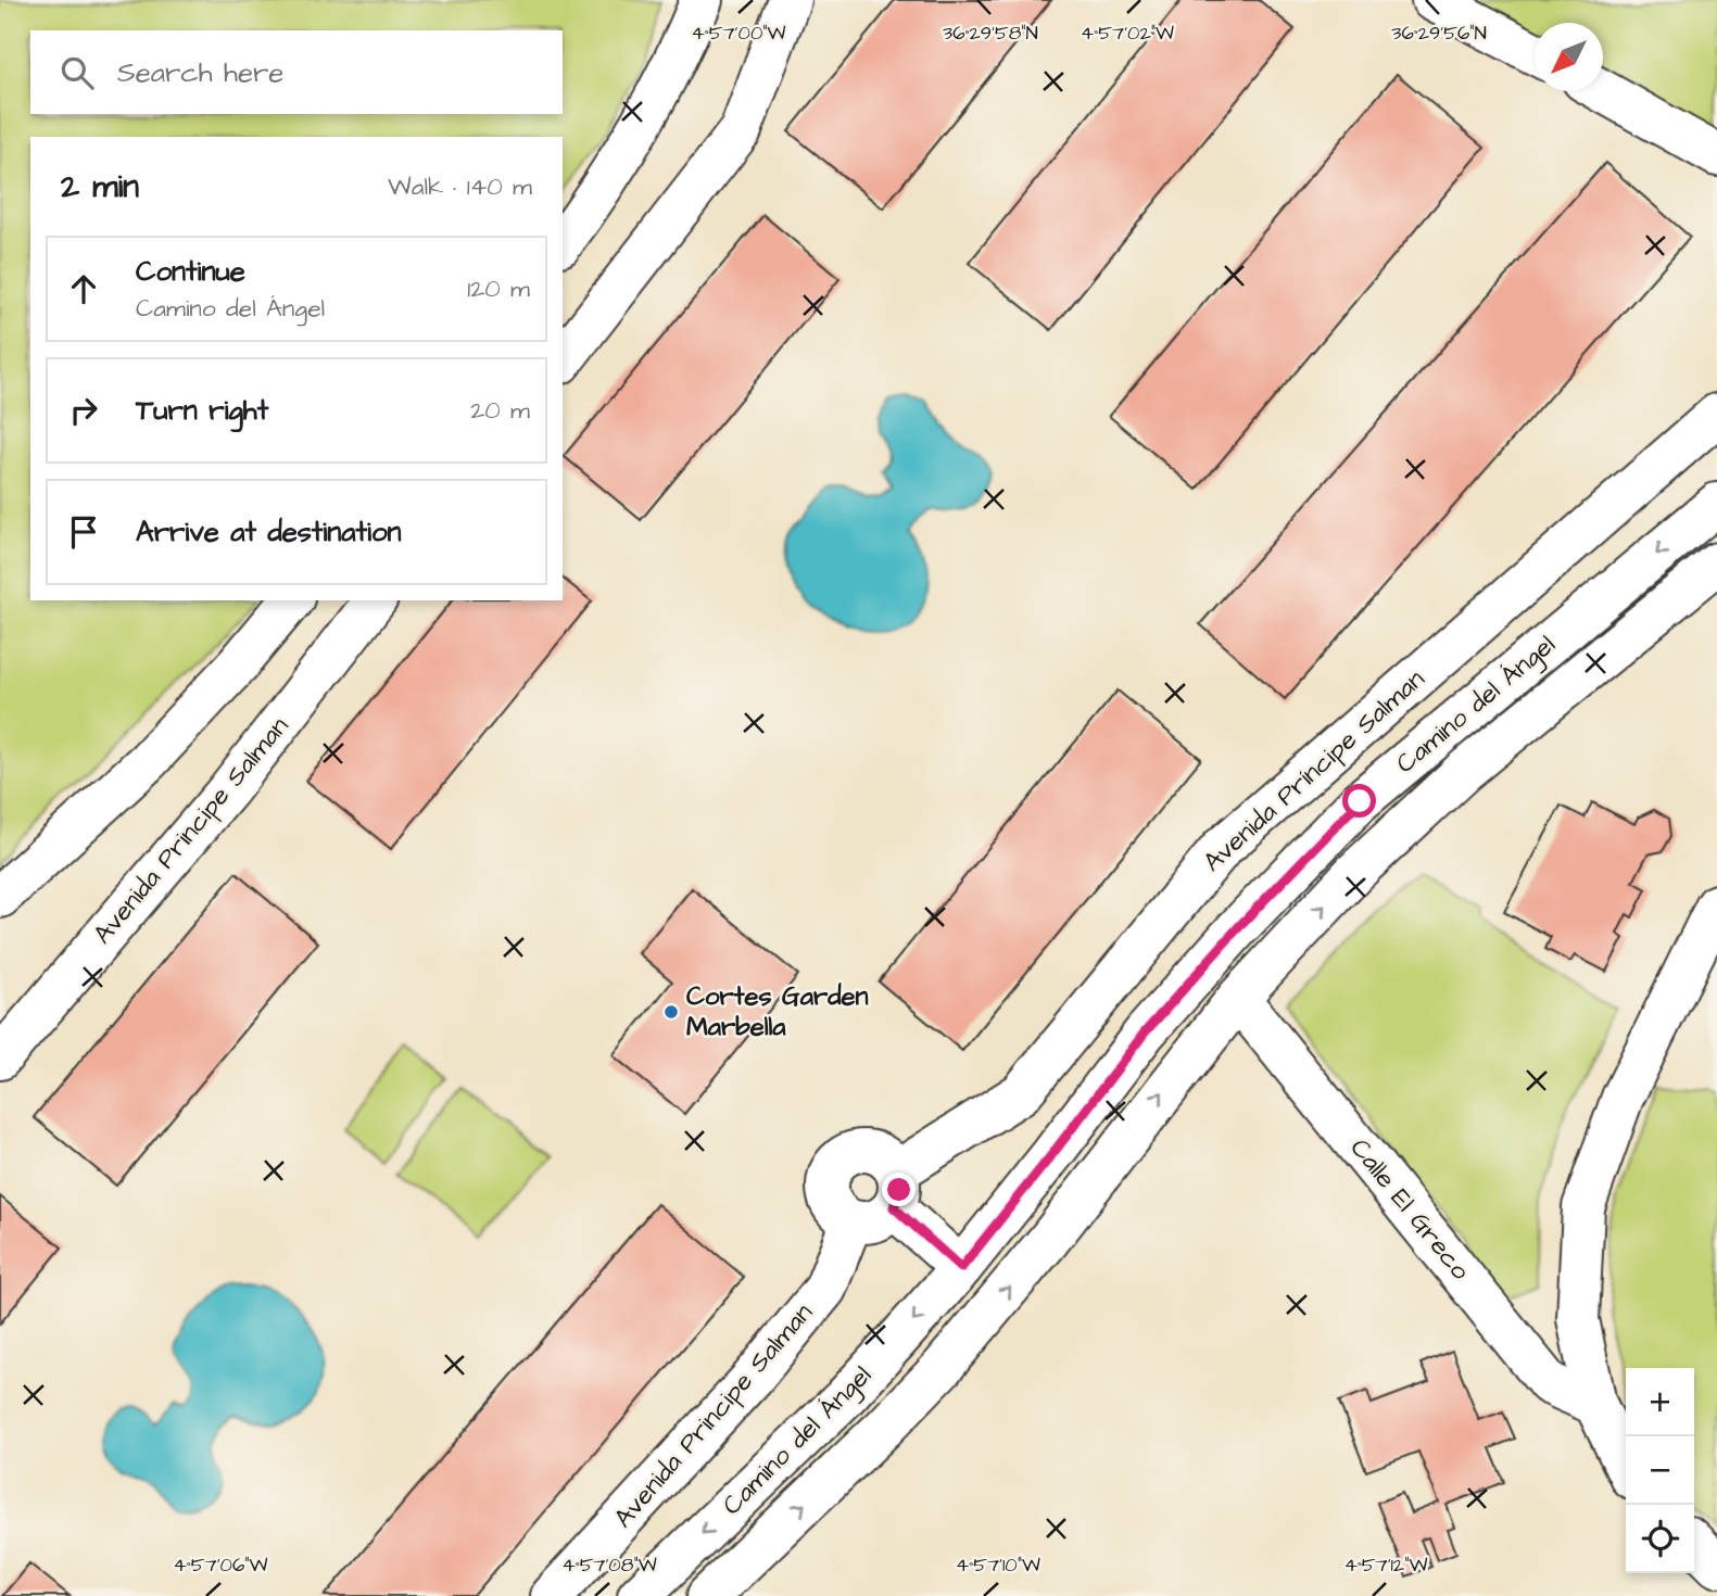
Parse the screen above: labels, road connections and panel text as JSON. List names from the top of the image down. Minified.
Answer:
{"streets":{"street":["Camino del Ángel","Avenida Príncipe Salman","Avenida Principe Salman","Calle El Greco"]},"crossings":[["Camino del Ángel","Calle El Greco"],["Avenida Príncipe Salman","Avenida Principe Salman"]],"places":["Cortes Garden Marbella"],"north":"bottom left","page":{"search":"Search here","heading":["2 min","Walk · 140 m"],"list":[["Continue","Camino del Ángel","120 m"],["Turn right","20 m"],"Arrive at destination"],"map_buttons":["+","−"]},"coordinates":["4°57'00\"W","4°57'02\"W","36°29'58\"N","36°29'56\"N","4°57'06\"W","4°57'08\"W","4°57'10\"W","4°57'12\"W"]}
